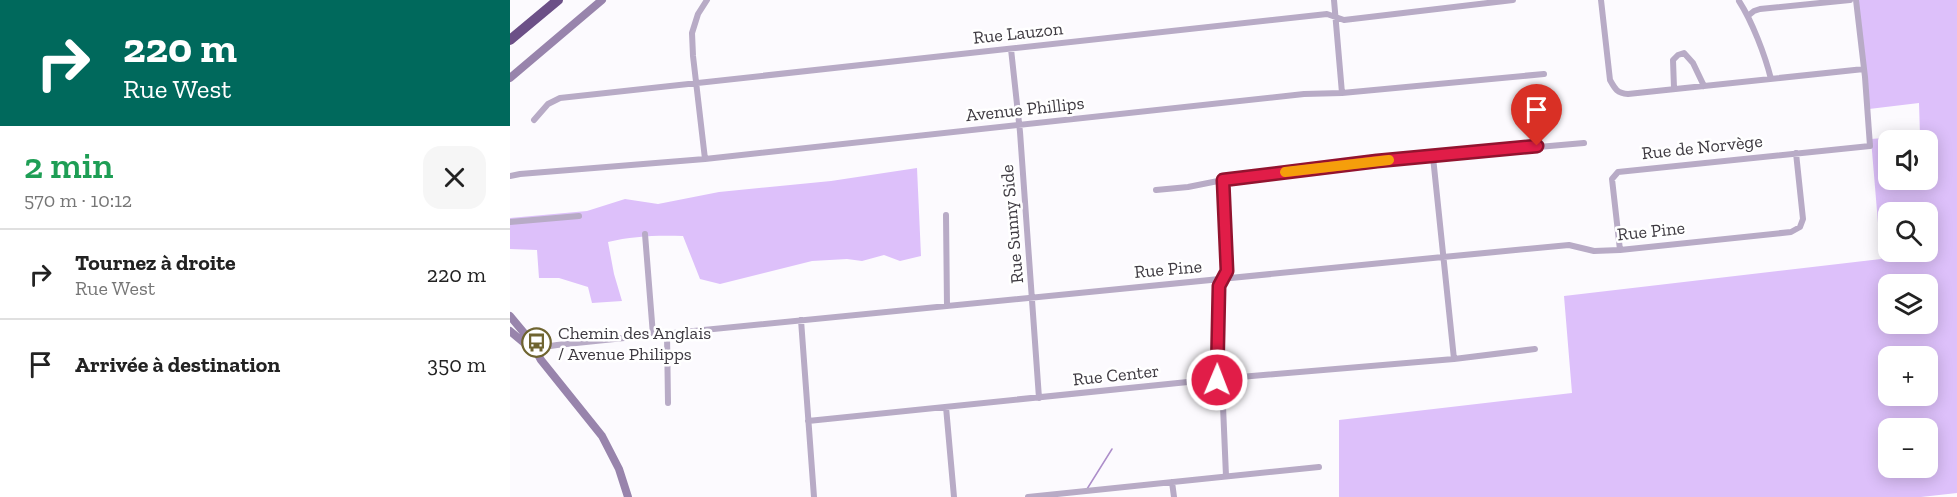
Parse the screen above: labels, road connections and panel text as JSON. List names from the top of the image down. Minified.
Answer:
{"streets":{"street":["Rue Lauzon","Avenue Phillips","Rue de Norvège","Rue Sunny Side","Rue Pine","Rue Center"]},"crossings":[["Rue Lauzon","Rue Sunny Side"],["Avenue Phillips","Rue Sunny Side"],["Rue de Norvège","Rue Pine"],["Rue Sunny Side","Rue Pine"],["Rue Sunny Side","Rue Center"]],"places":{"bus stop":["Chemin des Anglais / Avenue Philipps"]},"page":{"turn":["220 m","Rue West"],"heading":["2 min","570 m · 10:12"],"map_buttons":["+","−"],"list":[{"name":"Tournez à droite","note":"Rue West","value":"220 m"},{"name":"Arrivée à destination","value":"350 m"}]}}
